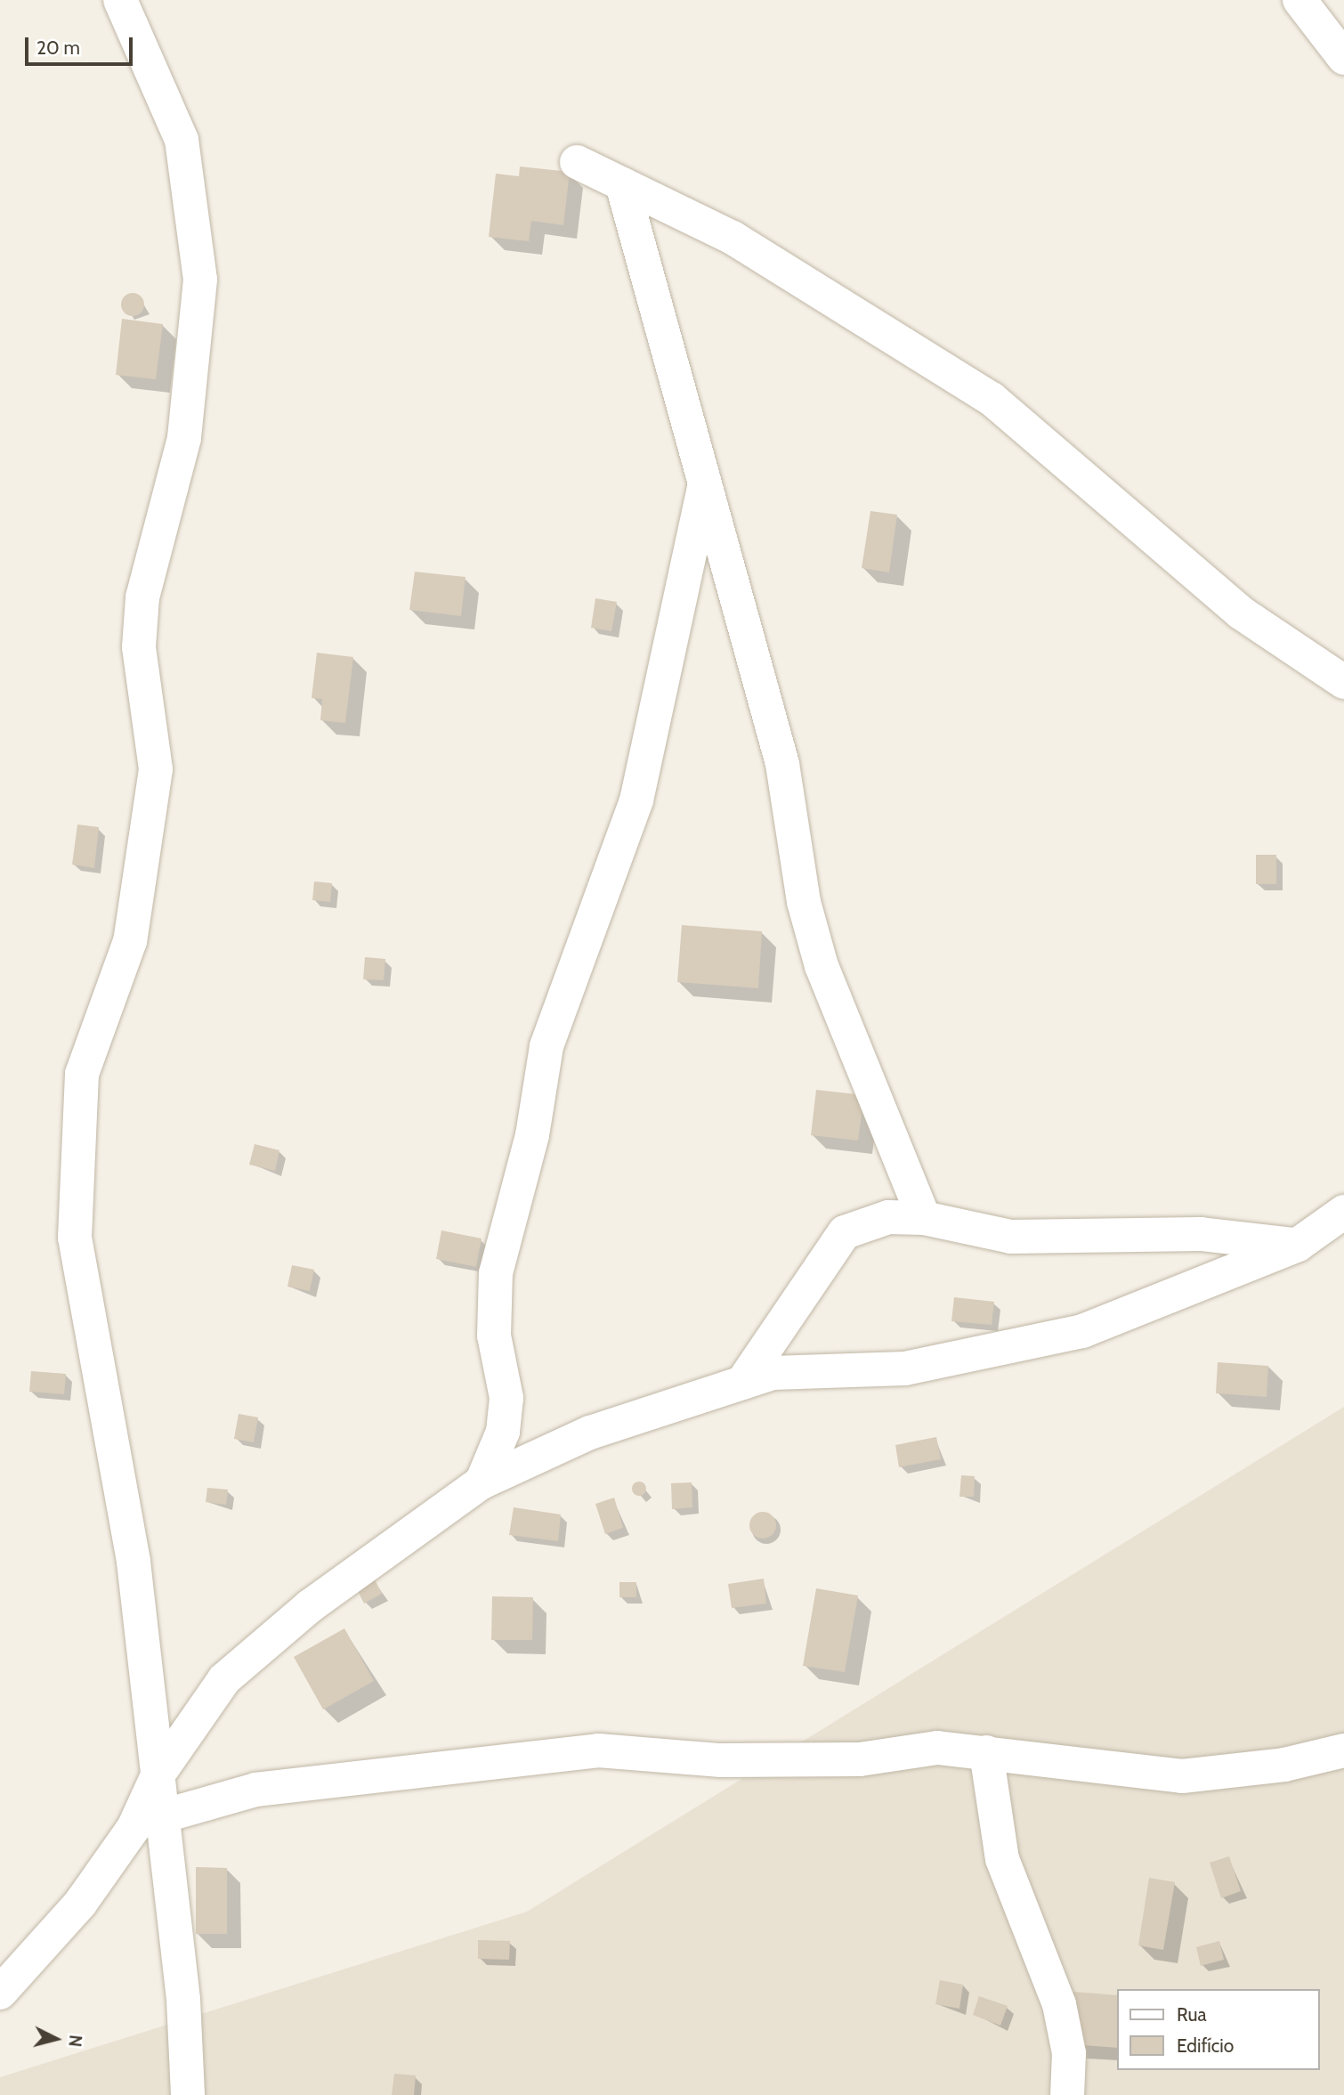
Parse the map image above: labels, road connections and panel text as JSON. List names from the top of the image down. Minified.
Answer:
{"legend":["Rua","Edifício"],"scale_bar":"20 m","north":"right"}
